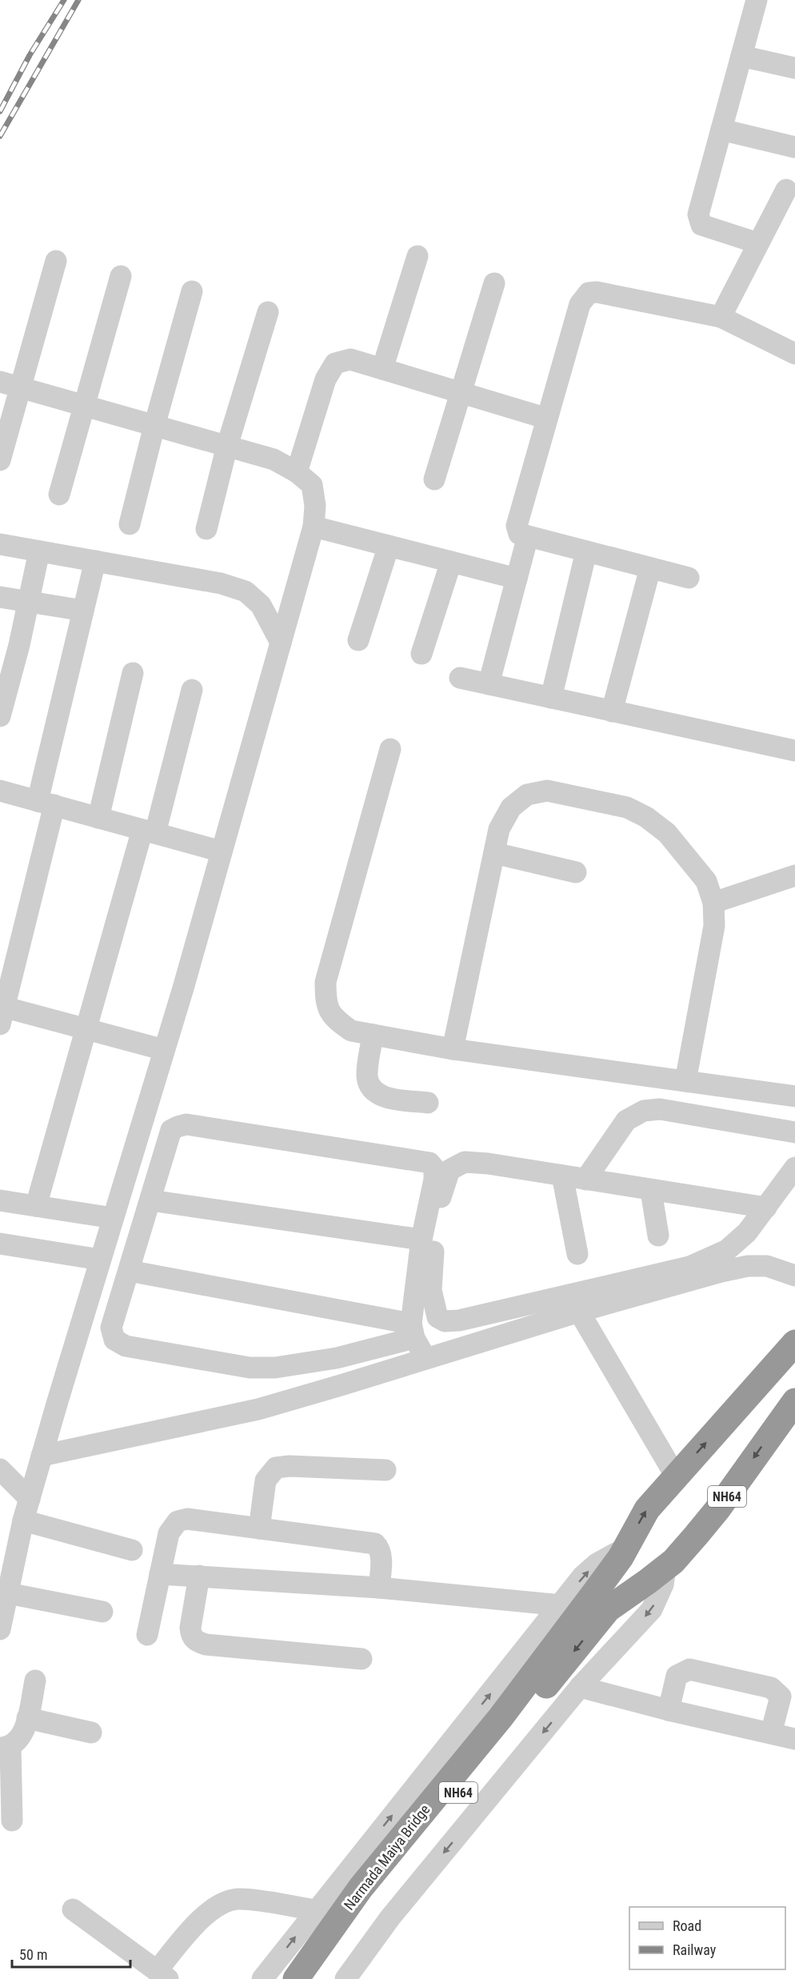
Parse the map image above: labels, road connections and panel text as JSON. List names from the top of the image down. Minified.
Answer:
{"streets":{"highway":["NH64","Narmada Maiya Bridge"]},"crossings":[["NH64","Narmada Maiya Bridge"]],"legend":["Road","Railway"],"scale_bar":"50 m"}
